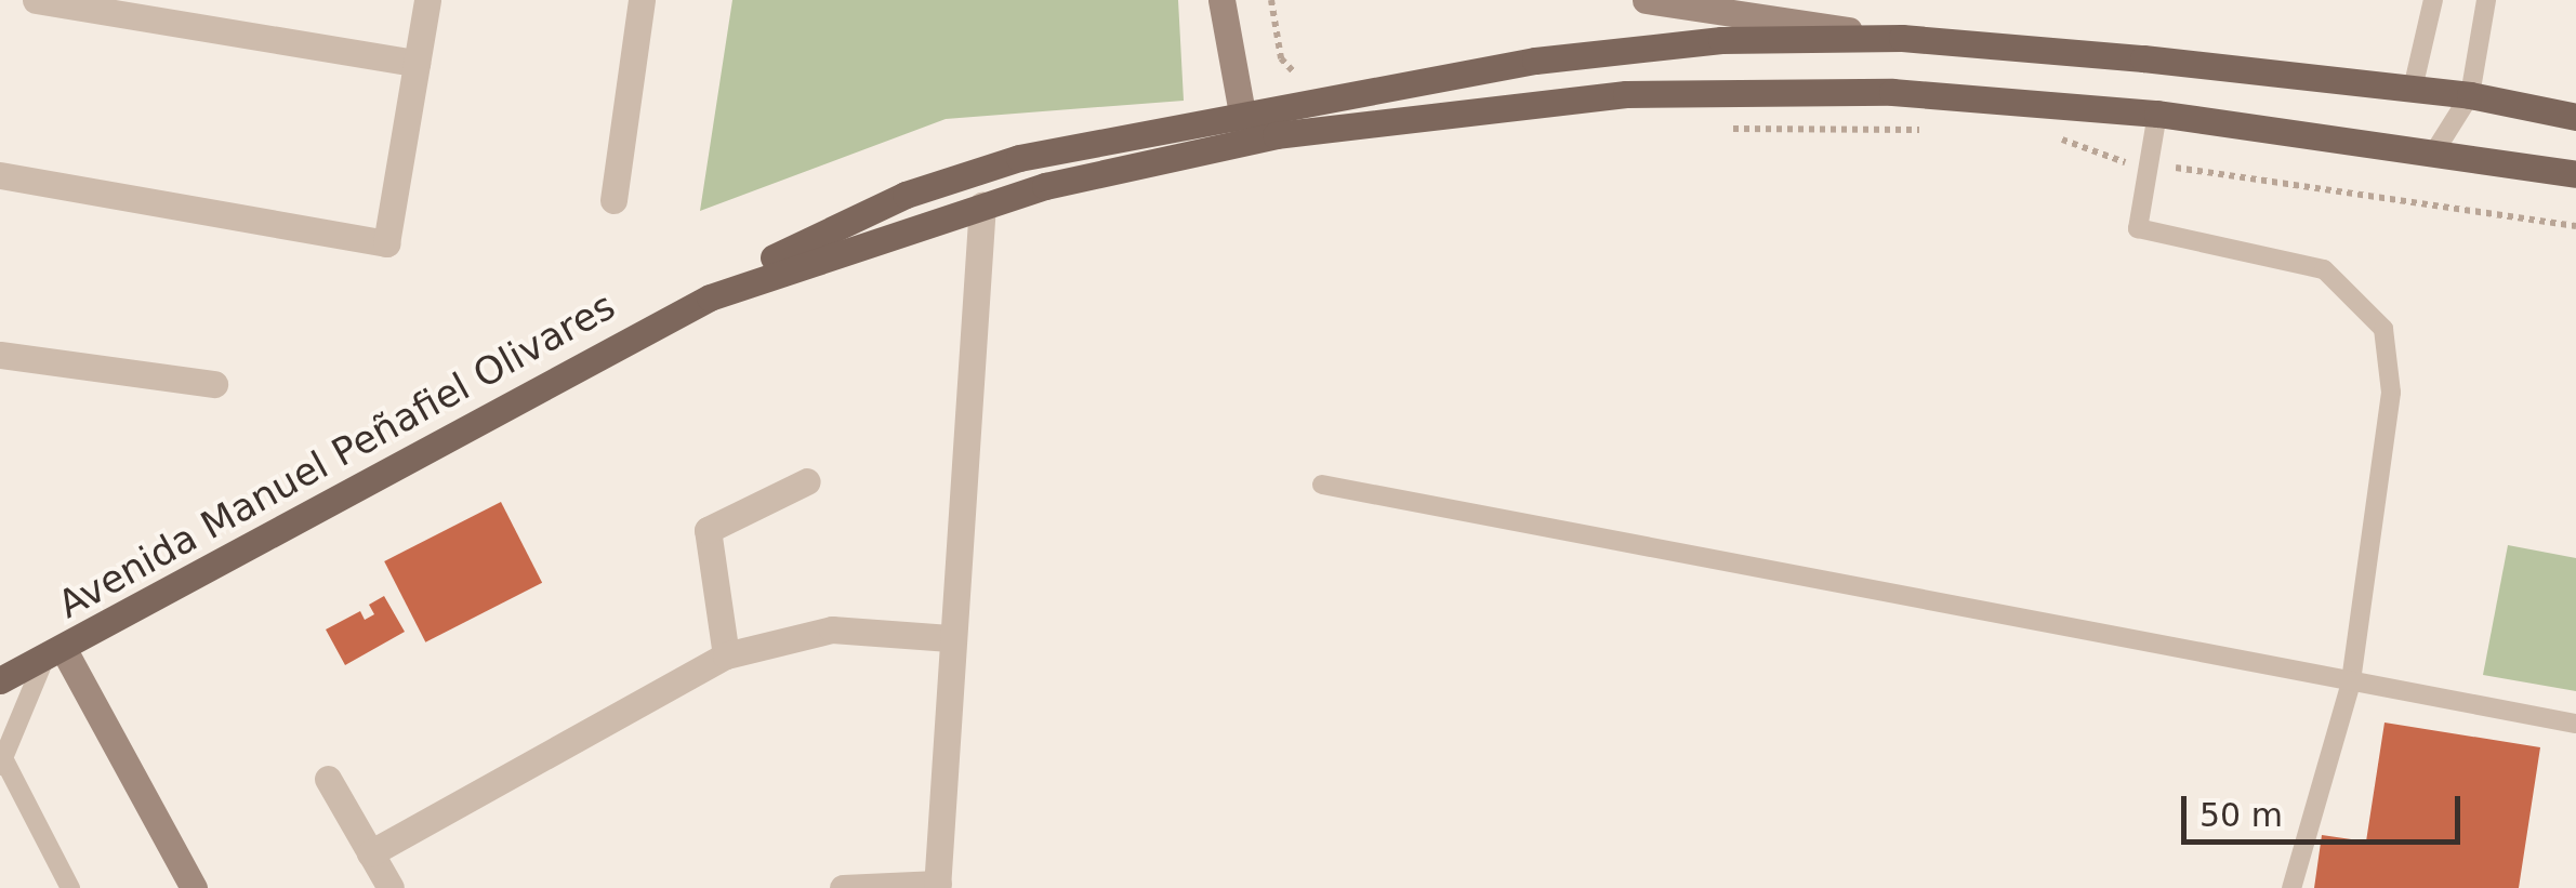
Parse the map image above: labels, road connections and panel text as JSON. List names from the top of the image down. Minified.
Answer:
{"streets":{"main road":["Avenida Manuel Peñafiel Olivares"]},"scale_bar":"50 m"}
